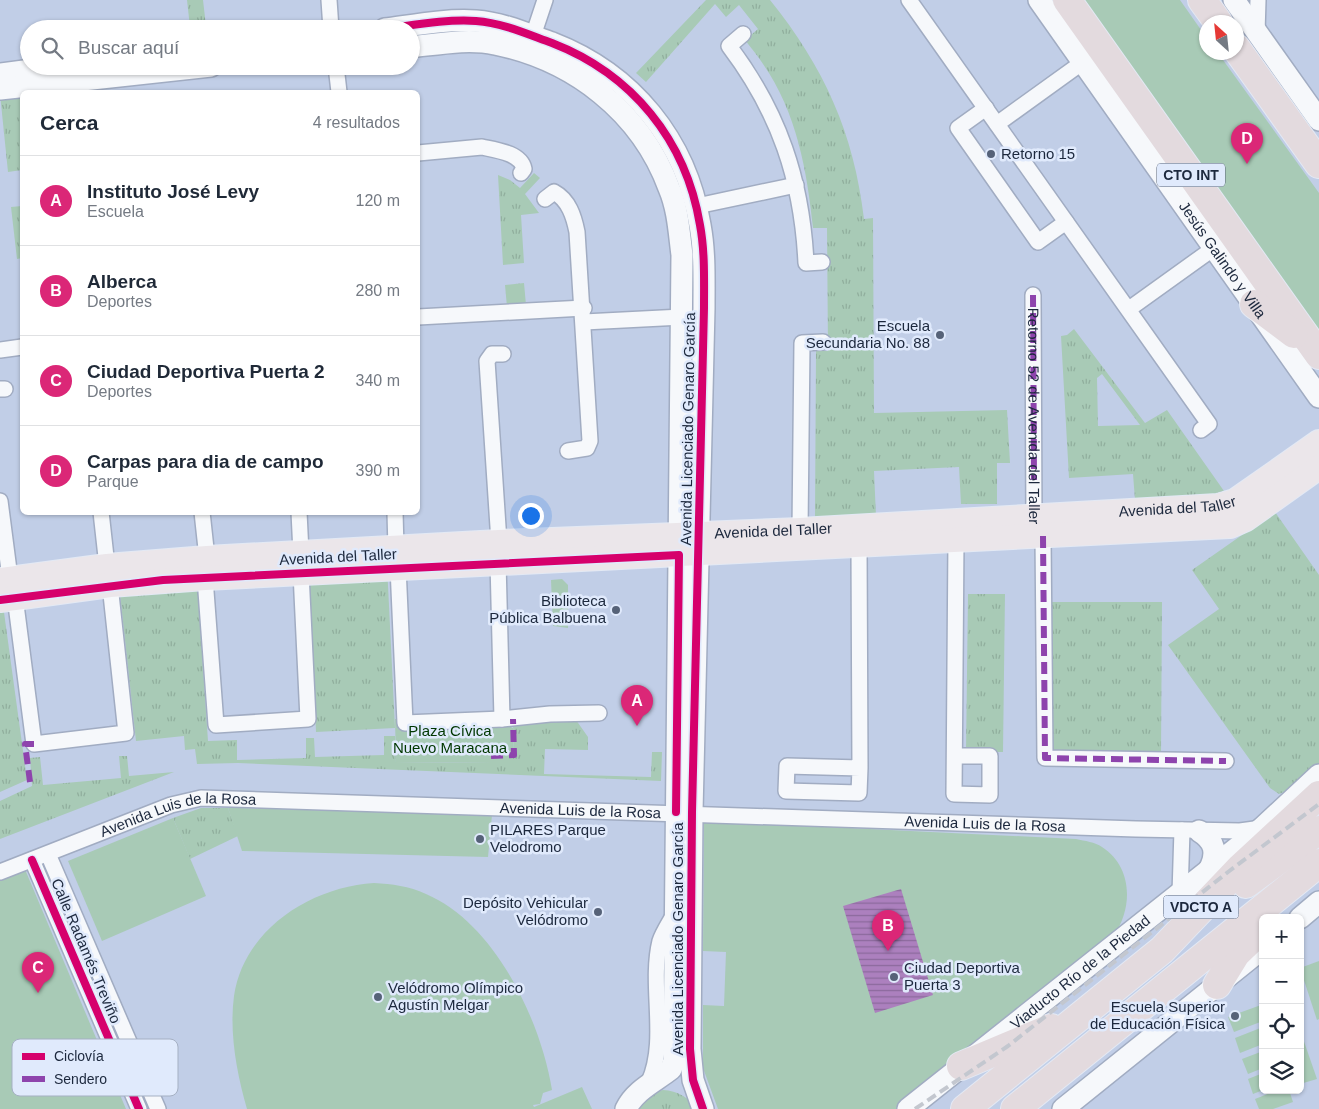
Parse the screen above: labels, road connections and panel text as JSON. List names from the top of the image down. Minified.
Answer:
{"streets":{"highway":["CTO INT","VDCTO A","Viaducto Río de la Piedad"],"main road":["Avenida del Taller"],"street":["Jesús Galindo y Villa","Retorno 52 de Avenida del Taller","Avenida Licenciado Genaro García","Avenida Luis de la Rosa","Calle Radamés Treviño"]},"crossings":[["Retorno 52 de Avenida del Taller","Avenida del Taller"],["Avenida Licenciado Genaro García","Avenida del Taller"],["Avenida Licenciado Genaro García","Avenida Luis de la Rosa"],["Avenida Luis de la Rosa","Calle Radamés Treviño"],["Avenida Luis de la Rosa","Viaducto Río de la Piedad"]],"parks":["Plaza Cívica Nuevo Maracana"],"places":["Retorno 15","Escuela Secundaria No. 88","Biblioteca Pública Balbuena","PILARES Parque Velodromo","Depósito Vehicular Velódromo","Ciudad Deportiva Puerta 3","Velódromo Olímpico Agustín Melgar","Escuela Superior de Educación Física"],"legend":["Ciclovía","Sendero"],"north":"top left","page":{"search":"Buscar aquí","heading":["Cerca","4 resultados"],"pins":["D","A","B","C"],"list":[{"mark":"A","name":"Instituto José Levy","note":"Escuela","value":"120 m"},{"mark":"B","name":"Alberca","note":"Deportes","value":"280 m"},{"mark":"C","name":"Ciudad Deportiva Puerta 2","note":"Deportes","value":"340 m"},{"mark":"D","name":"Carpas para dia de campo","note":"Parque","value":"390 m"}],"map_buttons":["+","−"]}}
